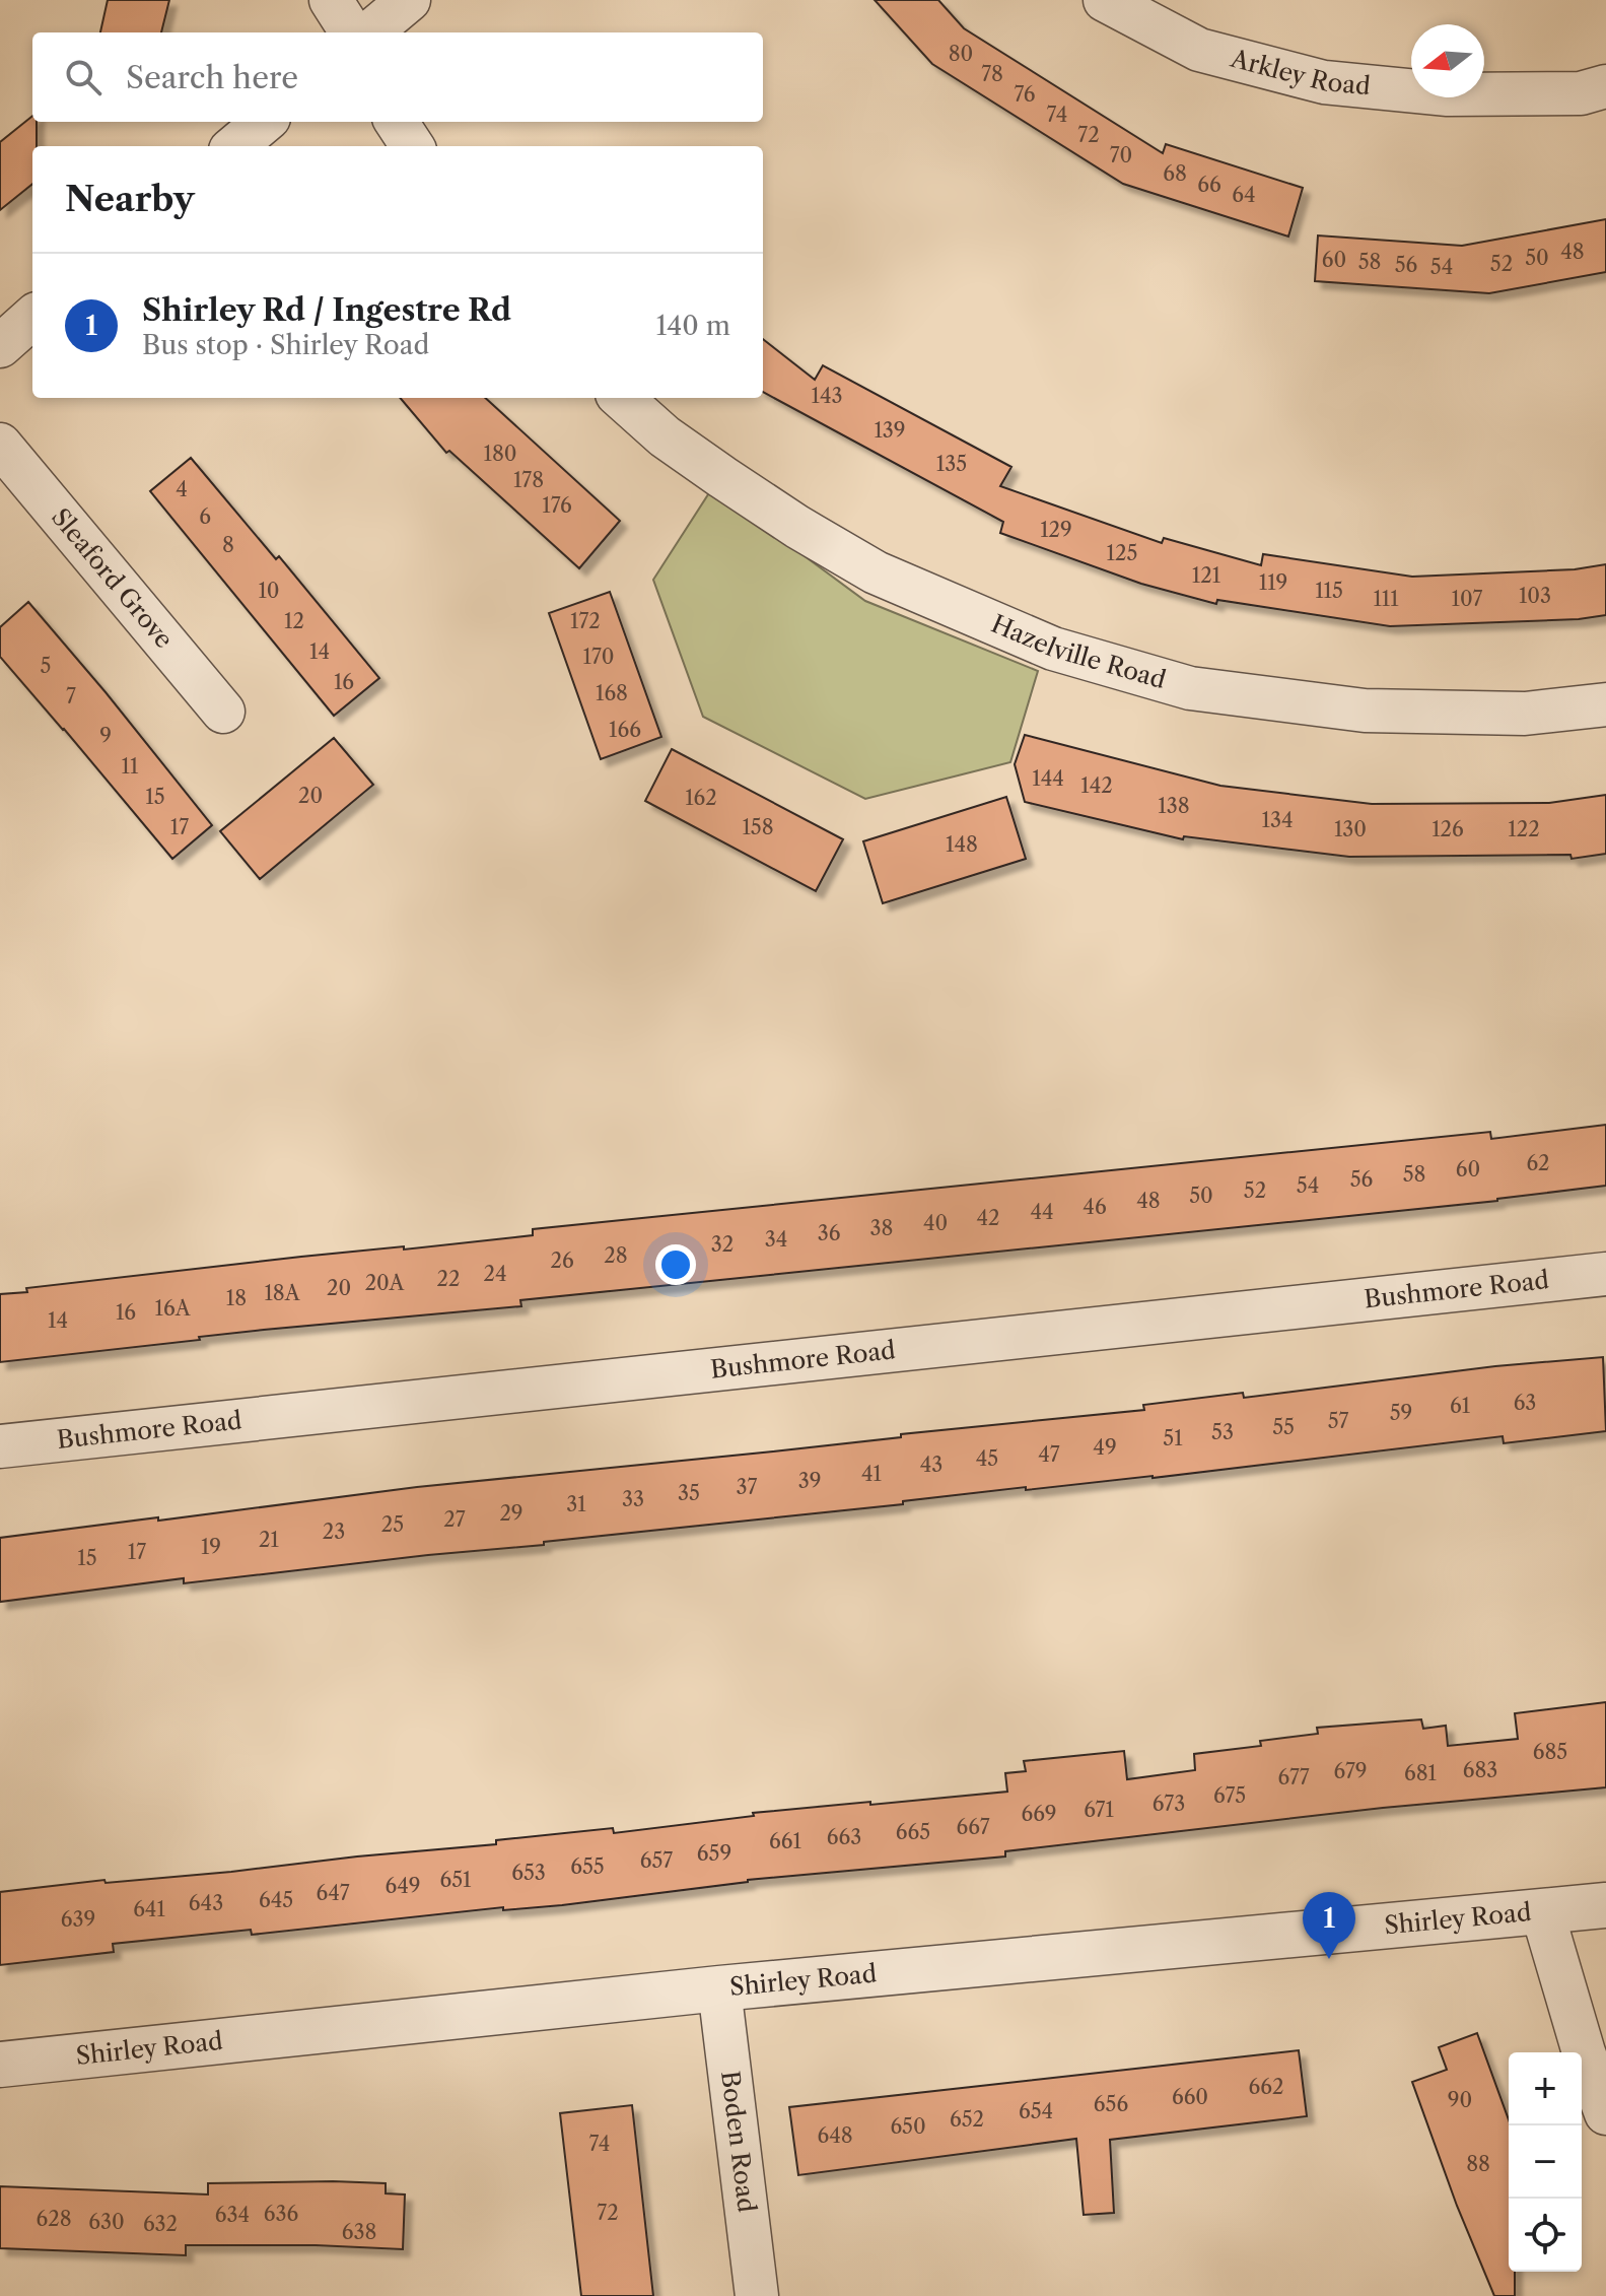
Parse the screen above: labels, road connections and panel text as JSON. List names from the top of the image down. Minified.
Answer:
{"streets":{"street":["Arkley Road","Sleaford Grove","Hazelville Road","Bushmore Road","Shirley Road","Boden Road"]},"crossings":[["Shirley Road","Boden Road"]],"house_numbers":["80","78","76","74","72","70","68","66","64","48","50","60","58","52","56","54","143","139","180","135","178","4","176","6","129","8","125","121","119","10","115","103","111","107","12","172","14","170","5","16","168","7","166","9","11","144","142","20","15","162","138","134","17","158","130","126","122","148","62","60","58","56","54","52","50","48","46","44","42","40","38","36","34","32","28","26","24","22","20A","20","18A","18","16A","16","14","63","61","59","57","55","53","51","49","47","45","43","41","39","37","35","33","31","29","27","25","23","21","19","17","15","685","683","679","681","677","675","673","671","669","667","665","663","661","659","657","655","653","651","649","647","645","643","641","639","662","660","90","656","654","652","650","648","74","88","72","636","634","628","630","632","638"],"north":"left","page":{"search":"Search here","heading":"Nearby","list":[{"mark":"1","name":"Shirley Rd / Ingestre Rd","note":"Bus stop · Shirley Road","value":"140 m"}],"pins":"1","map_buttons":["+","−"]}}
